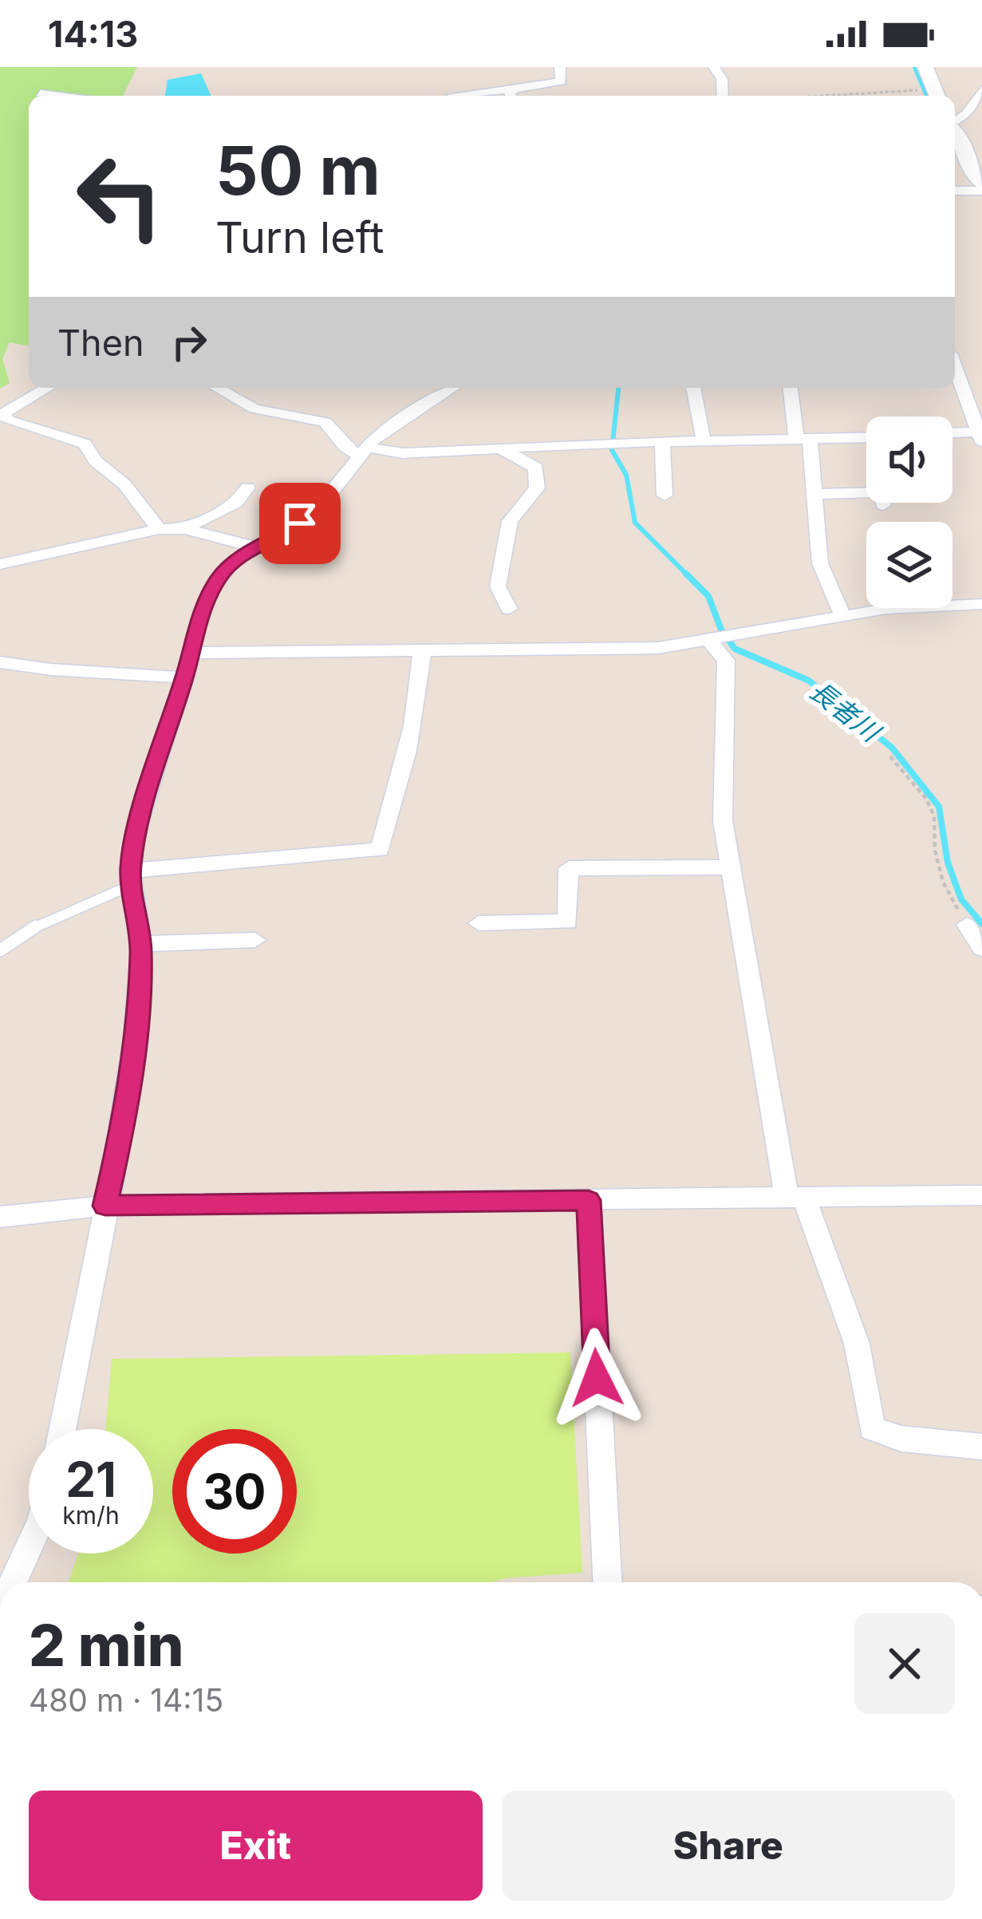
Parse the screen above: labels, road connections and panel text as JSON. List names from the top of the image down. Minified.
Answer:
{"water":["長者川"],"page":{"status":"14:13","turn":["50 m","Turn left"],"then":"Then","speed":"21 km/h","limit":"30","heading":["2 min","480 m · 14:15"],"buttons":["Exit","Share"]}}
